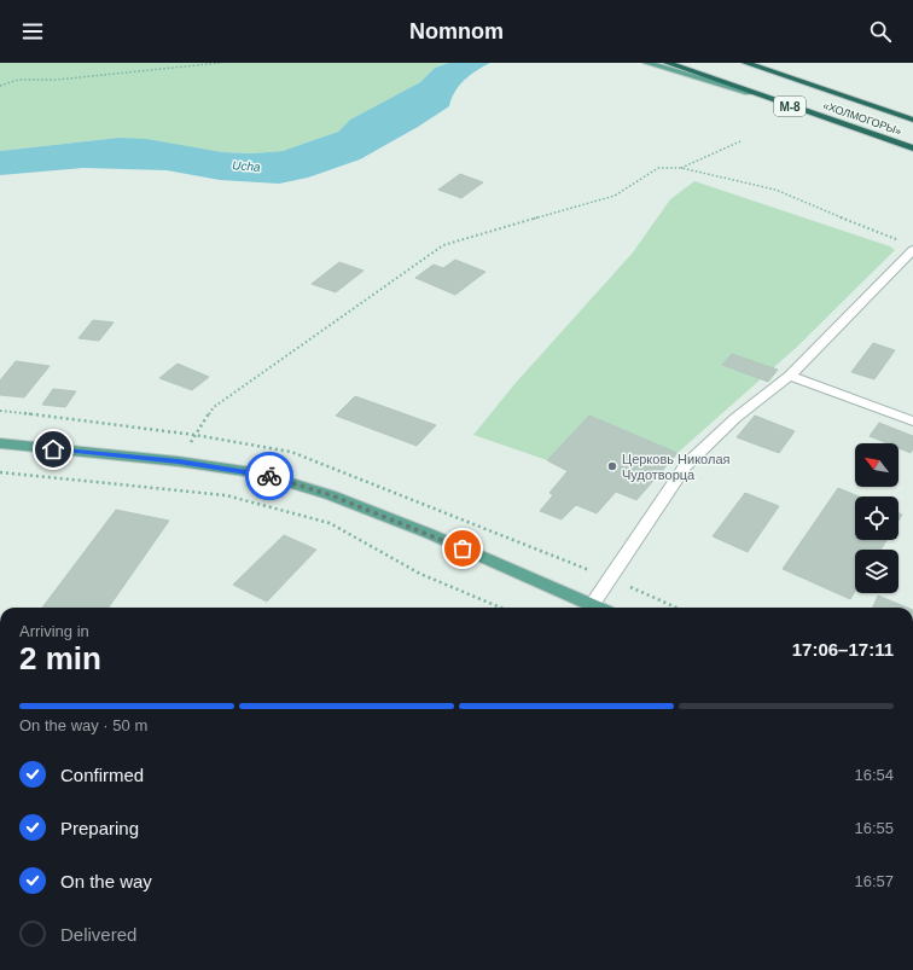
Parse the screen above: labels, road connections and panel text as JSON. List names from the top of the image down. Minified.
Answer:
{"streets":{"highway":["М-8","«ХОЛМОГОРЫ»"]},"water":["Ucha"],"places":["Церковь Николая Чудотворца"],"north":"top left","page":{"header":"Nomnom","heading":["2 min","Arriving in","17:06–17:11"],"bar":"On the way · 50 m","list":[["Confirmed","16:54"],["Preparing","16:55"],["On the way","16:57"],"Delivered"]}}
